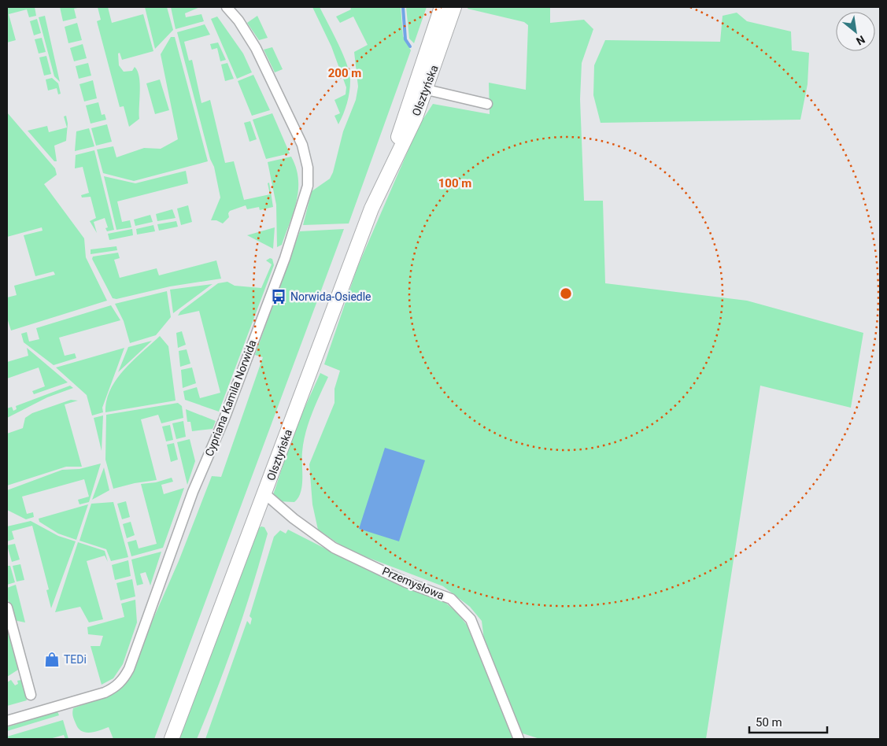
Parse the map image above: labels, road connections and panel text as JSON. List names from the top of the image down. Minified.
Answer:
{"streets":{"main road":["Olsztyńska"],"street":["Cypriana Kamila Norwida","Przemysłowa"]},"crossings":[["Olsztyńska","Przemysłowa"]],"places":{"bus stop":["Norwida-Osiedle"],"shop":["TEDi"]},"scale_bar":"50 m","north":"bottom right","rings":["200 m","100 m"]}
